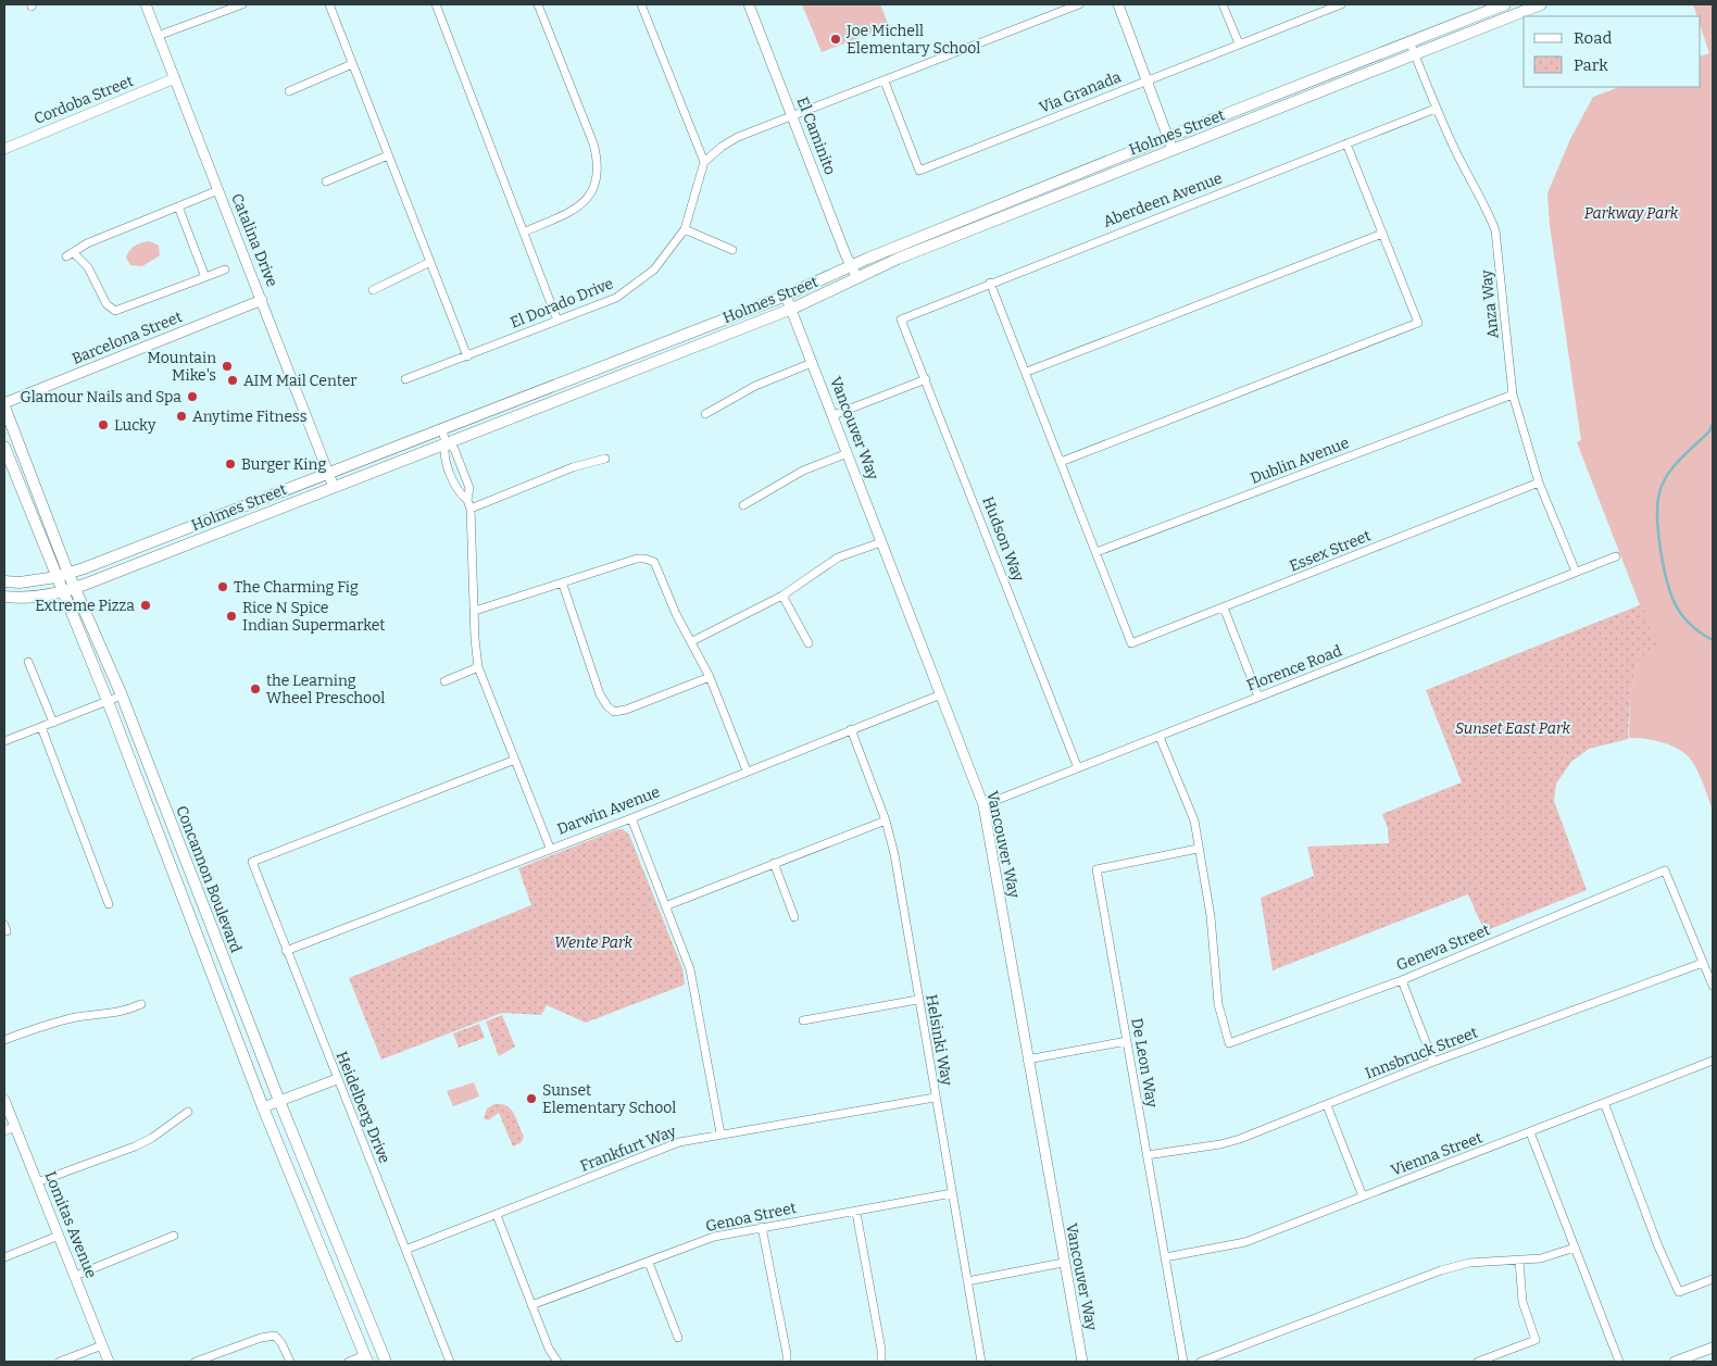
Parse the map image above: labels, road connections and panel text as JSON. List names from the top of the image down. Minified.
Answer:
{"streets":{"main road":["Holmes Street","Concannon Boulevard"],"street":["Via Granada","Cordoba Street","El Caminito","Aberdeen Avenue","Catalina Drive","El Dorado Drive","Anza Way","Barcelona Street","Vancouver Way","Dublin Avenue","Hudson Way","Essex Street","Florence Road","Darwin Avenue","Geneva Street","Helsinki Way","Innsbruck Street","De Leon Way","Heidelberg Drive","Frankfurt Way","Vienna Street","Genoa Street","Lomitas Avenue"]},"crossings":[["Cordoba Street","Catalina Drive"],["Holmes Street","El Caminito"],["Holmes Street","Catalina Drive"],["Holmes Street","Anza Way"],["Holmes Street","Vancouver Way"],["Holmes Street","Concannon Boulevard"],["Aberdeen Avenue","Anza Way"],["Aberdeen Avenue","Hudson Way"],["Catalina Drive","Barcelona Street"],["Anza Way","Dublin Avenue"],["Anza Way","Essex Street"],["Anza Way","Florence Road"],["Barcelona Street","Concannon Boulevard"],["Vancouver Way","Florence Road"],["Vancouver Way","Darwin Avenue"],["Dublin Avenue","Essex Street"],["Hudson Way","Florence Road"],["Darwin Avenue","Helsinki Way"],["Darwin Avenue","Heidelberg Drive"],["Geneva Street","Innsbruck Street"],["Geneva Street","De Leon Way"],["Helsinki Way","Frankfurt Way"],["Helsinki Way","Genoa Street"],["Innsbruck Street","De Leon Way"],["De Leon Way","Vienna Street"],["Heidelberg Drive","Frankfurt Way"]],"parks":["Parkway Park","Sunset East Park","Wente Park"],"places":["Joe Michell Elementary School","Mountain Mike's","AIM Mail Center","Glamour Nails and Spa","Anytime Fitness","Lucky","Burger King","The Charming Fig","Extreme Pizza","Rice N Spice Indian Supermarket","the Learning Wheel Preschool","Sunset Elementary School"],"legend":["Road","Park"]}
